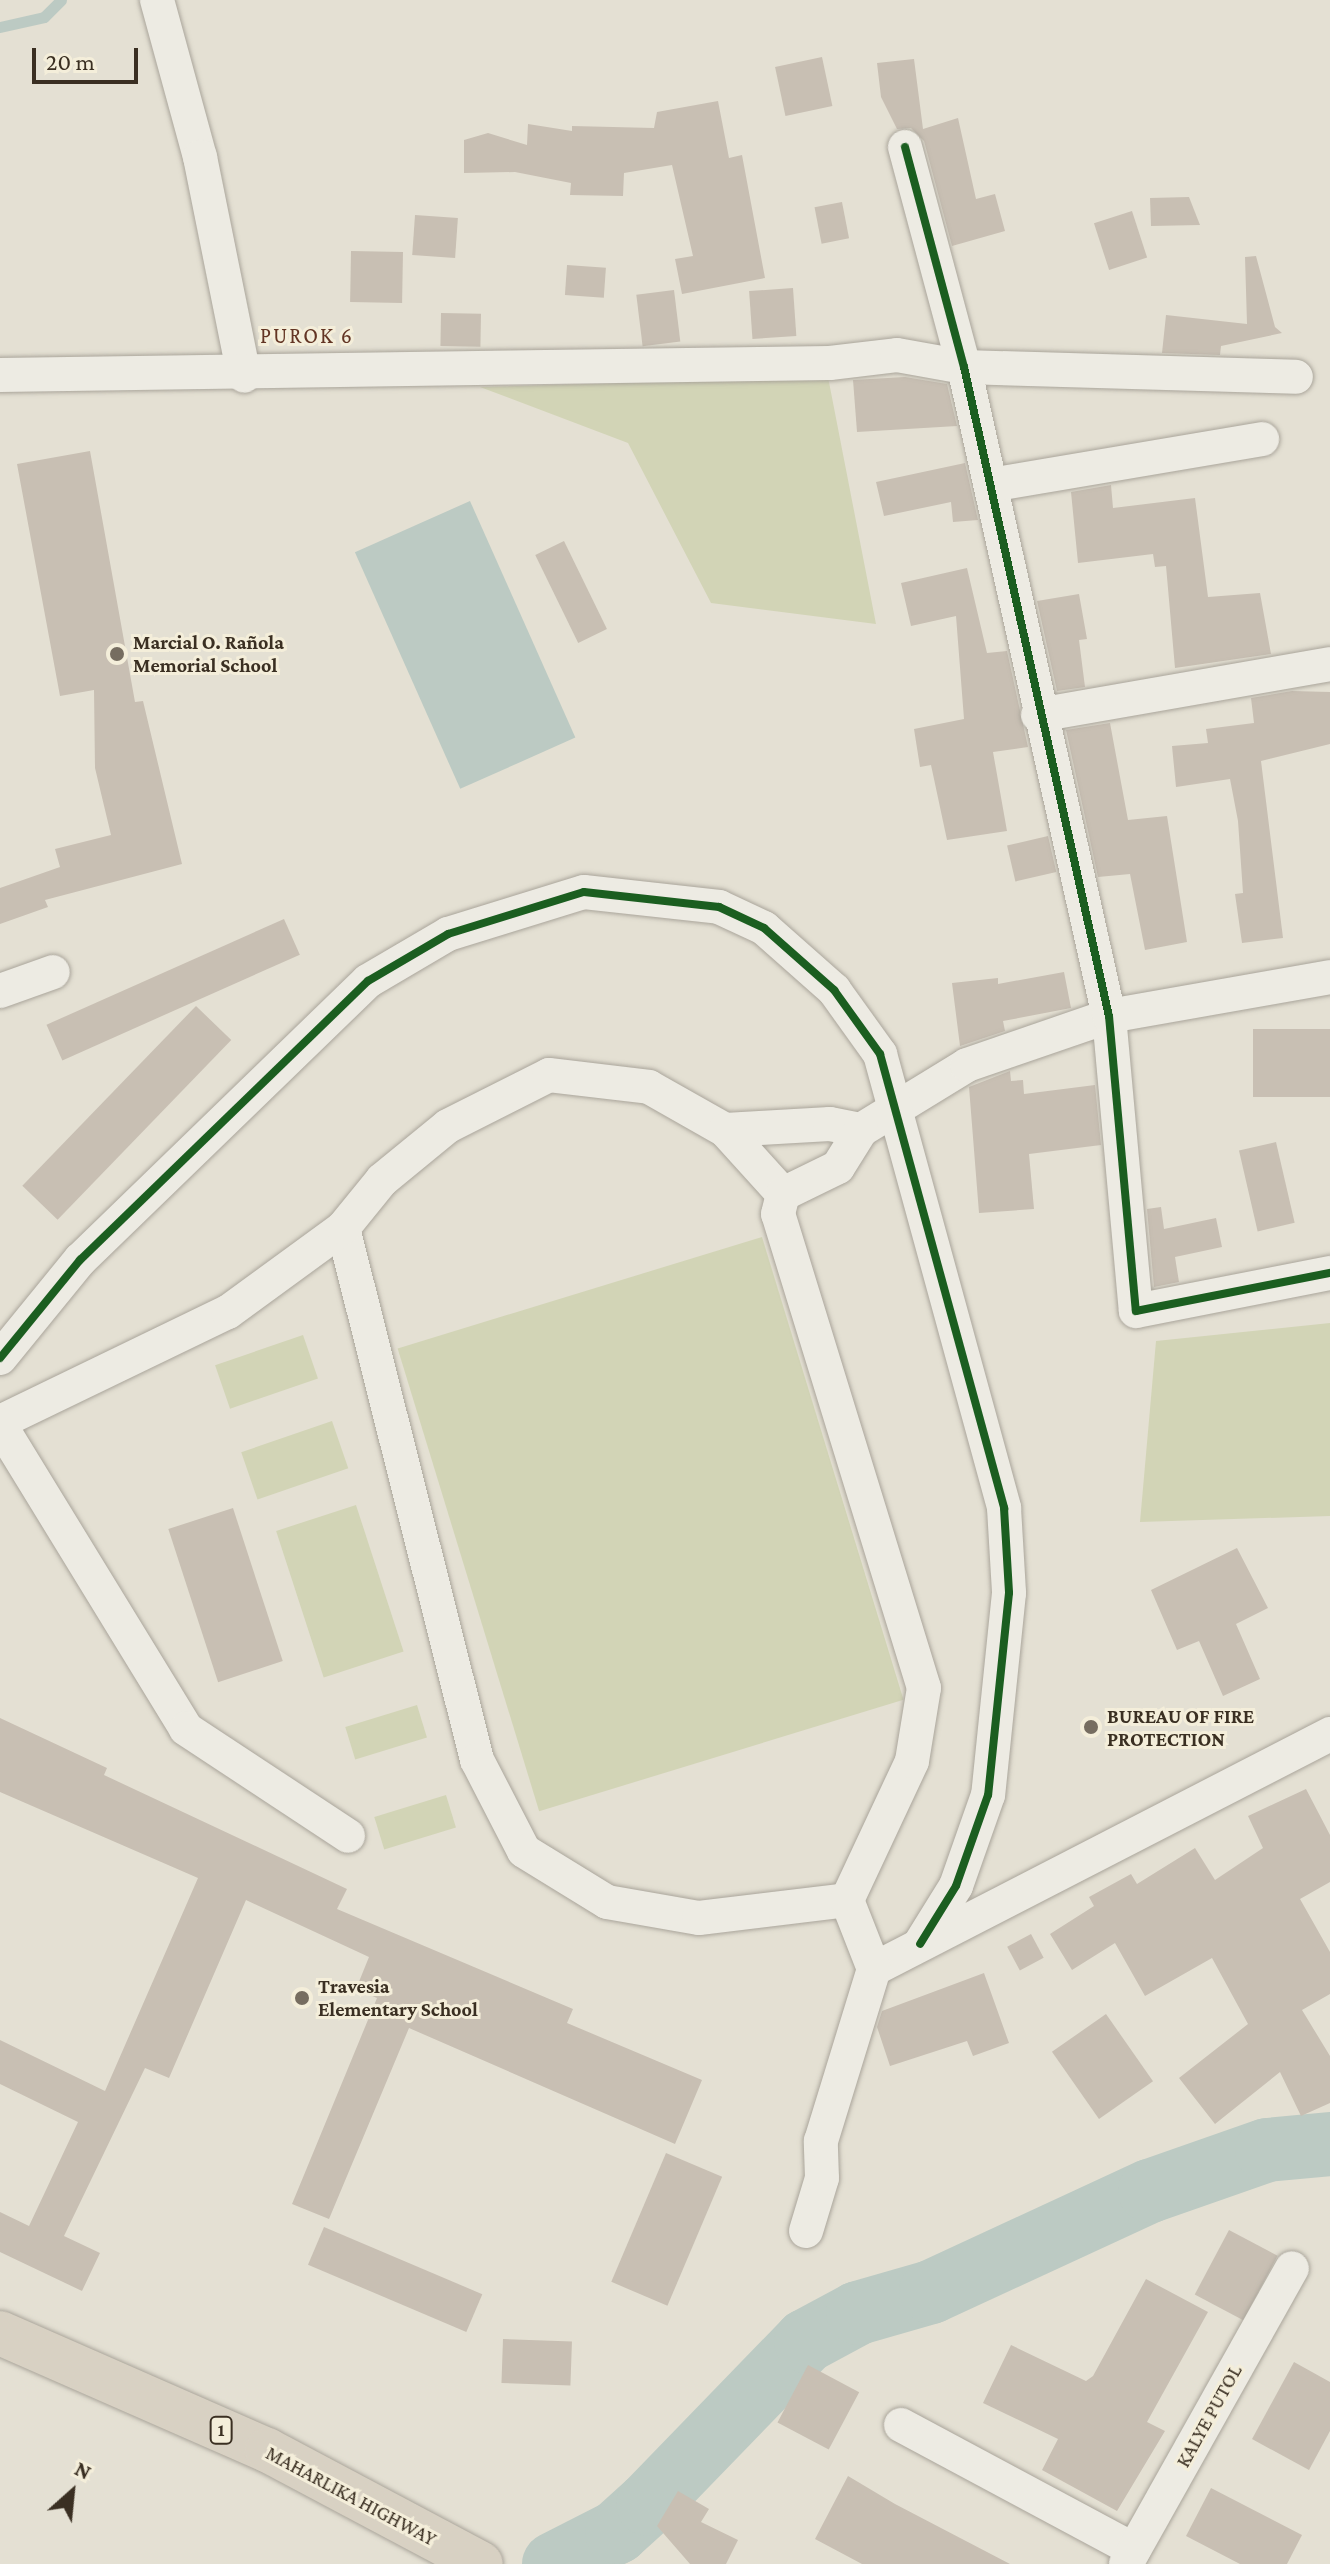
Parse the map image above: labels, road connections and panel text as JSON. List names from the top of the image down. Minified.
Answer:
{"streets":{"highway":["1","MAHARLIKA HIGHWAY"],"street":["KALYE PUTOL"]},"districts":["PUROK 6"],"places":["Marcial O. Rañola Memorial School","BUREAU OF FIRE PROTECTION","Travesia Elementary School"],"scale_bar":"20 m","north":"top right"}
